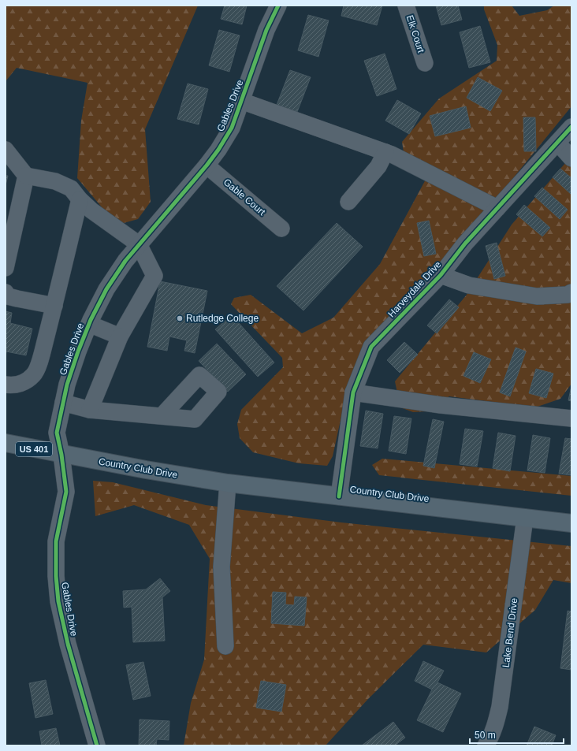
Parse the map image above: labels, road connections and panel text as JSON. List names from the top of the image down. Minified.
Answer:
{"streets":{"main road":["US 401","Country Club Drive"],"street":["Elk Court","Gables Drive","Gable Court","Harveydale Drive","Lake Bend Drive"]},"crossings":[["Gables Drive","Gable Court"],["Gables Drive","Country Club Drive"],["Harveydale Drive","Country Club Drive"],["Country Club Drive","Lake Bend Drive"]],"places":["Rutledge College"],"scale_bar":"50 m"}
